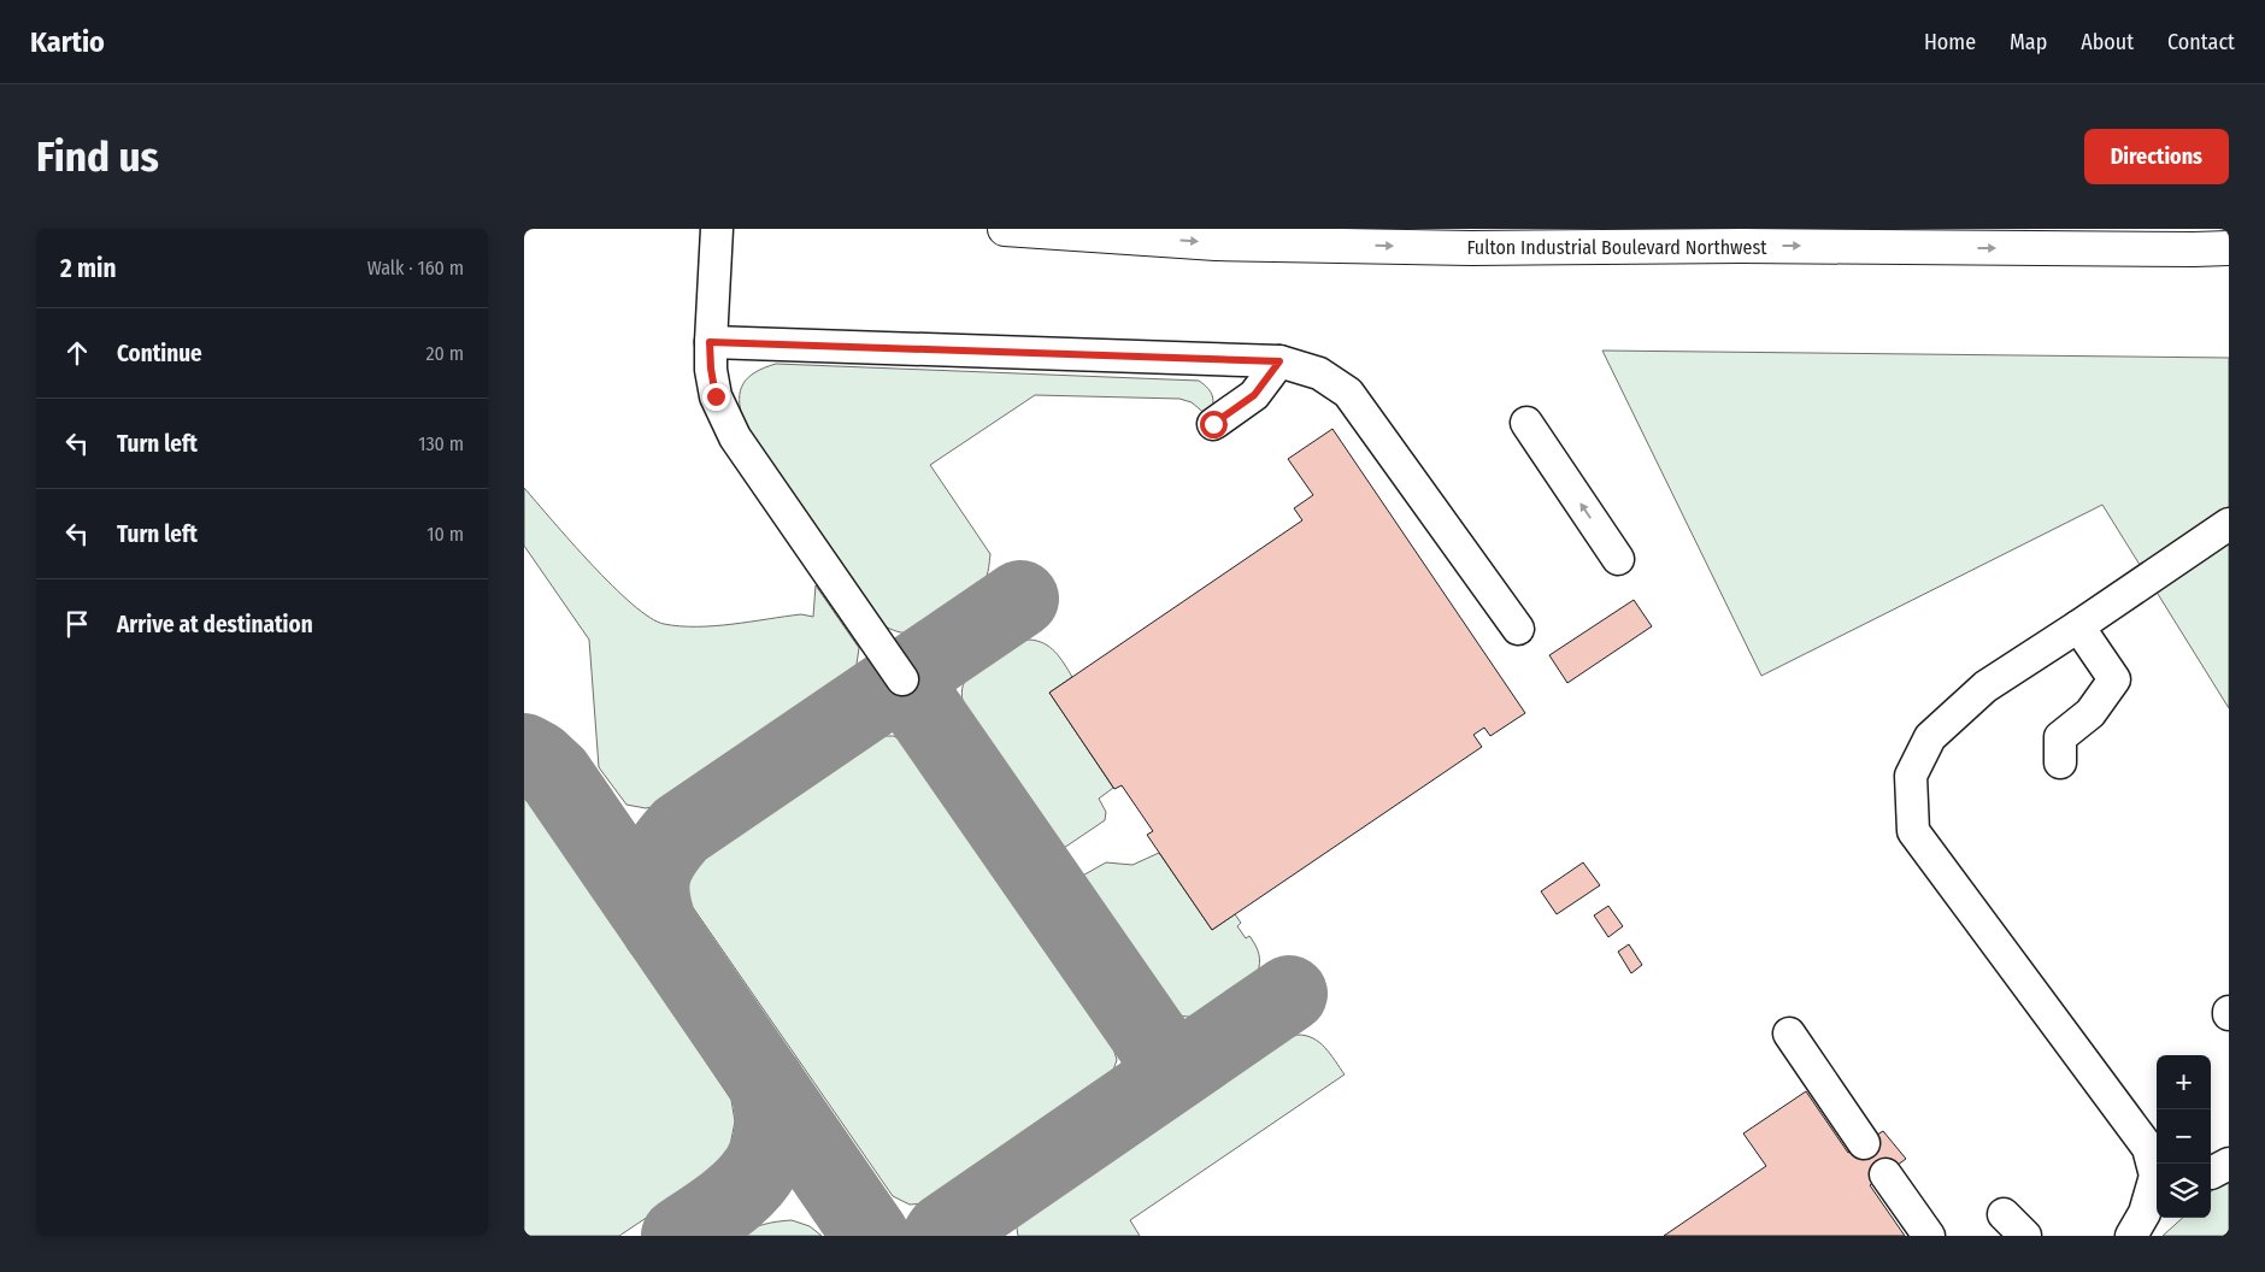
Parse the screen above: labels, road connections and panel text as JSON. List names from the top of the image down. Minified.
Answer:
{"streets":{"main road":["Fulton Industrial Boulevard Northwest"]},"one_way":["Fulton Industrial Boulevard Northwest"],"page":{"header":"Kartio","nav":["Home","Map","About","Contact"],"buttons":"Directions","title":"Find us","heading":["2 min","Walk · 160 m"],"list":[["Continue","20 m"],["Turn left","130 m"],["Turn left","10 m"],"Arrive at destination"],"map_buttons":["+","−"]}}
